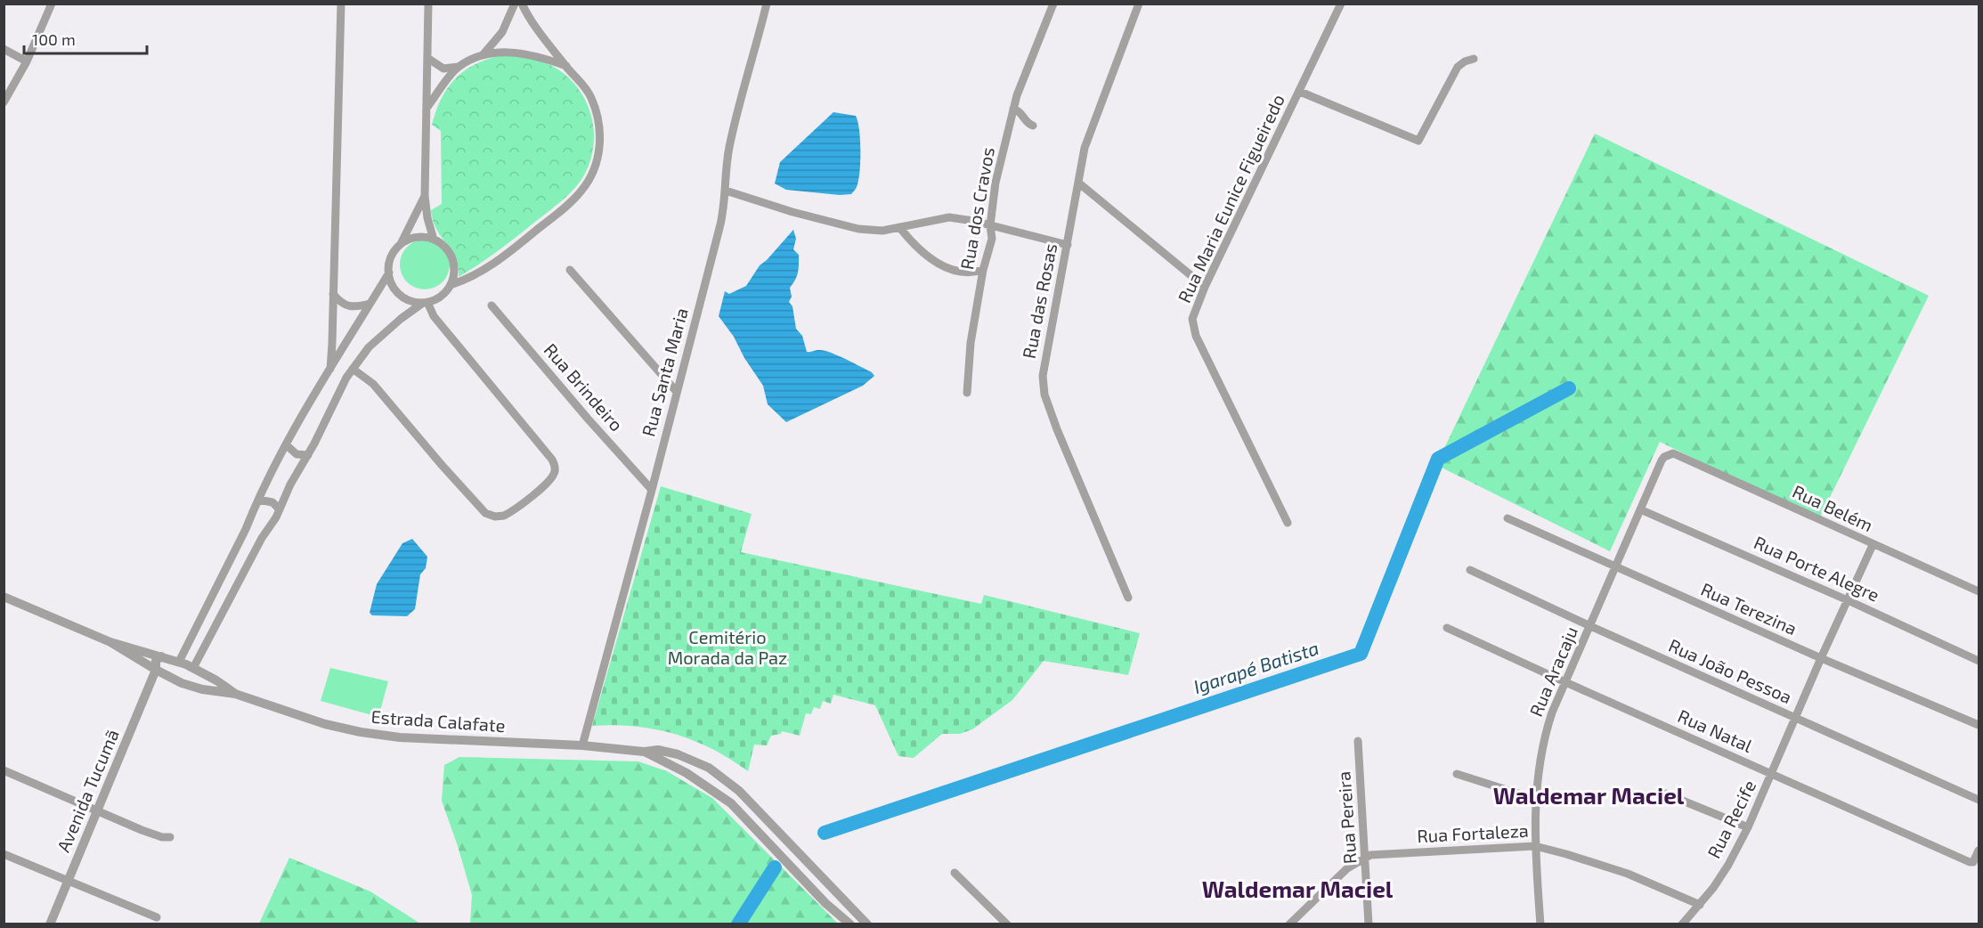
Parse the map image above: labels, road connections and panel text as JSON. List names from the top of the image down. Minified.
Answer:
{"streets":{"street":["Rua Maria Eunice Figueiredo","Rua dos Cravos","Rua das Rosas","Rua Santa Maria","Rua Brindeiro","Rua Belém","Rua Porte Alegre","Rua Terezina","Rua Aracaju","Rua João Pessoa","Estrada Calafate","Rua Natal","Avenida Tucumã","Rua Pereira","Rua Recife","Rua Fortaleza"]},"crossings":[["Rua Santa Maria","Rua Brindeiro"],["Rua Santa Maria","Estrada Calafate"],["Rua Belém","Rua Aracaju"],["Rua Belém","Rua Recife"],["Rua Porte Alegre","Rua Aracaju"],["Rua Porte Alegre","Rua Recife"],["Rua Terezina","Rua Aracaju"],["Rua Terezina","Rua Recife"],["Rua Aracaju","Rua João Pessoa"],["Rua Aracaju","Rua Natal"],["Rua Aracaju","Rua Fortaleza"],["Rua João Pessoa","Rua Recife"],["Estrada Calafate","Avenida Tucumã"],["Rua Natal","Rua Recife"],["Rua Pereira","Rua Fortaleza"],["Rua Recife","Rua Fortaleza"]],"districts":["Waldemar Maciel","Waldemar Maciel"],"water":["Igarapé Batista"],"parks":["Cemitério Morada da Paz"],"scale_bar":"100 m"}
